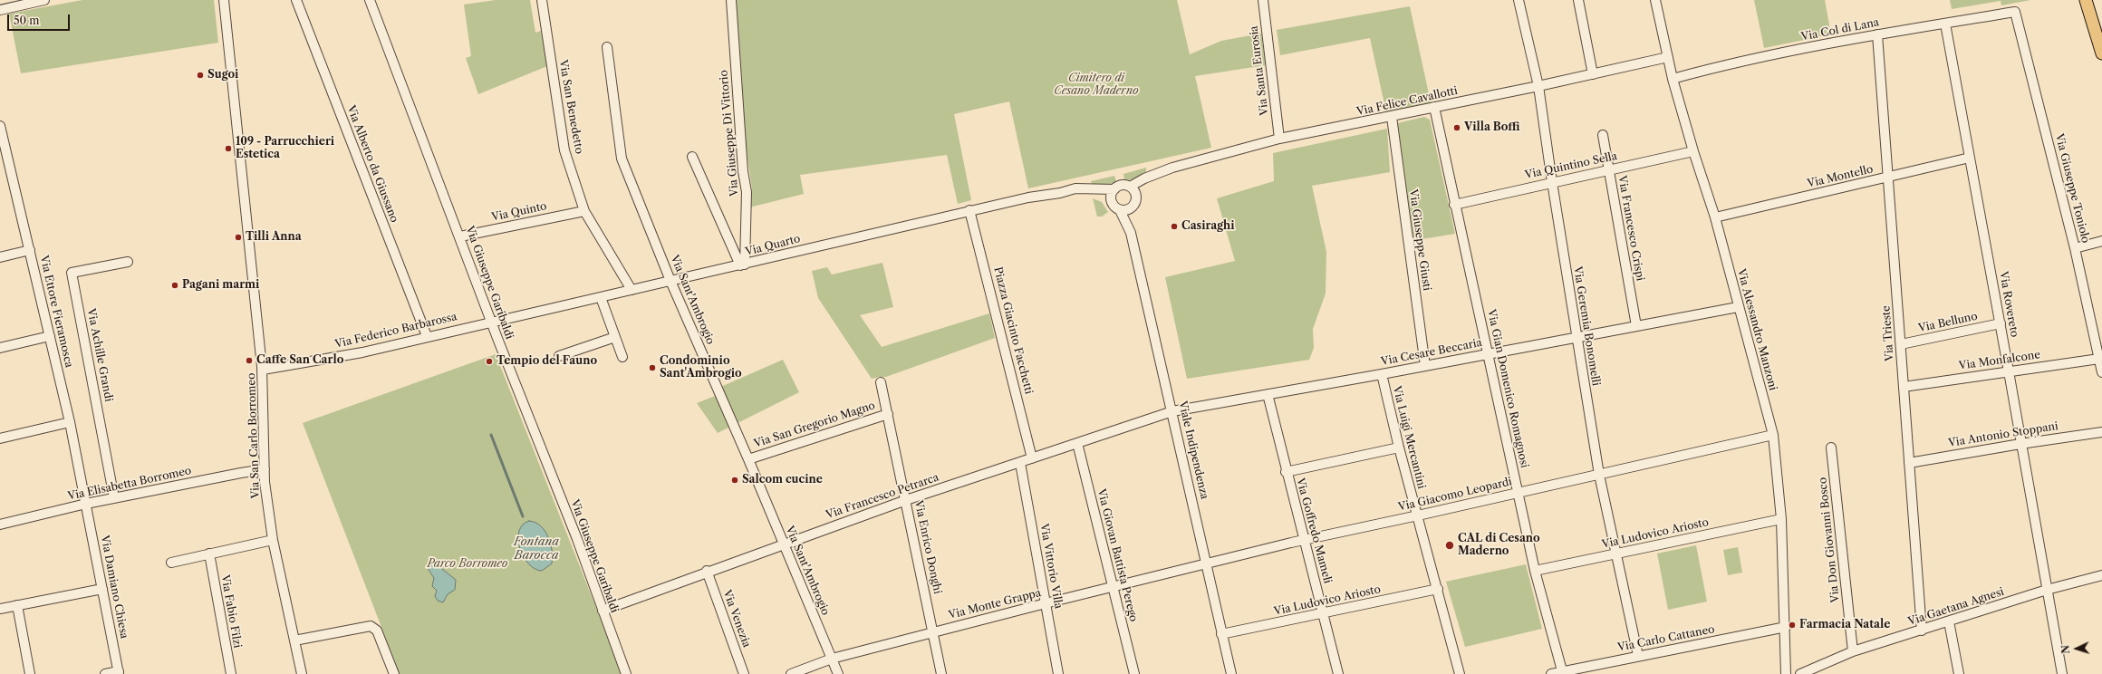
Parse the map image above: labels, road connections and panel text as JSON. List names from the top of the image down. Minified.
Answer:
{"streets":{"street":["Via Col di Lana","Via Santa Eurosia","Via Felice Cavallotti","Via San Benedetto","Via Giuseppe Di Vittorio","Via Alberto da Giussano","Via Quintino Sella","Via Montello","Via Giuseppe Toniolo","Via Quinto","Via Francesco Crispi","Via Giuseppe Giusti","Via Quarto","Via Giuseppe Garibaldi","Via Sant'Ambrogio","Via Rovereto","Via Ettore Fieramosca","Via Belluno","Via Geremia Bonomelli","Via Alessandro Manzoni","Via Federico Barbarossa","Piazza Giacinto Facchetti","Via Trieste","Via Cesare Beccaria","Via Achille Grandi","Via Monfalcone","Via Gian Domenico Romagnosi","Via San Gregorio Magno","Via Antonio Stoppani","Via San Carlo Borromeo","Via Luigi Mercantini","Viale Indipendenza","Via Elisabetta Borromeo","Via Giacomo Leopardi","Via Francesco Petrarca","Via Goffredo Mameli","Via Ludovico Ariosto","Via Don Giovanni Bosco","Via Enrico Donghi","Via Giovan Battista Perego","Via Vittorio Villa","Via Damiano Chiesa","Via Monte Grappa","Via Gaetana Agnesi","Via Fabio Filzi","Via Venezia","Via Carlo Cattaneo"]},"crossings":[["Via Col di Lana","Via Giuseppe Toniolo"],["Via Col di Lana","Via Rovereto"],["Via Col di Lana","Via Alessandro Manzoni"],["Via Col di Lana","Via Trieste"],["Via Santa Eurosia","Via Felice Cavallotti"],["Via Felice Cavallotti","Via Giuseppe Giusti"],["Via Felice Cavallotti","Via Quarto"],["Via Felice Cavallotti","Via Geremia Bonomelli"],["Via Felice Cavallotti","Via Alessandro Manzoni"],["Via Felice Cavallotti","Via Gian Domenico Romagnosi"],["Via Felice Cavallotti","Viale Indipendenza"],["Via San Benedetto","Via Quinto"],["Via San Benedetto","Via Quarto"],["Via Giuseppe Di Vittorio","Via Quarto"],["Via Alberto da Giussano","Via Federico Barbarossa"],["Via Quintino Sella","Via Francesco Crispi"],["Via Quintino Sella","Via Geremia Bonomelli"],["Via Quintino Sella","Via Alessandro Manzoni"],["Via Quintino Sella","Via Gian Domenico Romagnosi"],["Via Montello","Via Rovereto"],["Via Montello","Via Alessandro Manzoni"],["Via Montello","Via Trieste"],["Via Giuseppe Toniolo","Via Monfalcone"],["Via Quinto","Via Giuseppe Garibaldi"],["Via Francesco Crispi","Via Cesare Beccaria"],["Via Giuseppe Giusti","Via Cesare Beccaria"],["Via Quarto","Via Giuseppe Garibaldi"],["Via Quarto","Via Sant'Ambrogio"],["Via Quarto","Via Federico Barbarossa"],["Via Quarto","Piazza Giacinto Facchetti"],["Via Quarto","Viale Indipendenza"],["Via Giuseppe Garibaldi","Via Federico Barbarossa"],["Via Giuseppe Garibaldi","Via Francesco Petrarca"],["Via Sant'Ambrogio","Via San Gregorio Magno"],["Via Sant'Ambrogio","Via Francesco Petrarca"],["Via Sant'Ambrogio","Via Monte Grappa"],["Via Rovereto","Via Belluno"],["Via Rovereto","Via Monfalcone"],["Via Rovereto","Via Antonio Stoppani"],["Via Rovereto","Via Gaetana Agnesi"],["Via Ettore Fieramosca","Via Elisabetta Borromeo"],["Via Ettore Fieramosca","Via Damiano Chiesa"],["Via Belluno","Via Trieste"],["Via Geremia Bonomelli","Via Cesare Beccaria"],["Via Geremia Bonomelli","Via Giacomo Leopardi"],["Via Geremia Bonomelli","Via Ludovico Ariosto"],["Via Geremia Bonomelli","Via Carlo Cattaneo"],["Via Alessandro Manzoni","Via Cesare Beccaria"],["Via Alessandro Manzoni","Via Giacomo Leopardi"],["Via Alessandro Manzoni","Via Ludovico Ariosto"],["Via Alessandro Manzoni","Via Carlo Cattaneo"],["Via Federico Barbarossa","Via San Carlo Borromeo"],["Piazza Giacinto Facchetti","Via Francesco Petrarca"],["Via Trieste","Via Monfalcone"],["Via Trieste","Via Antonio Stoppani"],["Via Trieste","Via Gaetana Agnesi"],["Via Cesare Beccaria","Via Gian Domenico Romagnosi"],["Via Cesare Beccaria","Via Luigi Mercantini"],["Via Cesare Beccaria","Viale Indipendenza"],["Via Cesare Beccaria","Via Francesco Petrarca"],["Via Cesare Beccaria","Via Goffredo Mameli"],["Via Achille Grandi","Via Elisabetta Borromeo"],["Via Gian Domenico Romagnosi","Via Giacomo Leopardi"],["Via Gian Domenico Romagnosi","Via Ludovico Ariosto"],["Via Gian Domenico Romagnosi","Via Carlo Cattaneo"],["Via San Gregorio Magno","Via Enrico Donghi"],["Via San Carlo Borromeo","Via Elisabetta Borromeo"],["Via Luigi Mercantini","Via Giacomo Leopardi"],["Via Luigi Mercantini","Via Ludovico Ariosto"],["Viale Indipendenza","Via Giacomo Leopardi"],["Viale Indipendenza","Via Francesco Petrarca"],["Viale Indipendenza","Via Ludovico Ariosto"],["Viale Indipendenza","Via Monte Grappa"],["Via Elisabetta Borromeo","Via Damiano Chiesa"],["Via Giacomo Leopardi","Via Goffredo Mameli"],["Via Giacomo Leopardi","Via Monte Grappa"],["Via Francesco Petrarca","Via Enrico Donghi"],["Via Francesco Petrarca","Via Giovan Battista Perego"],["Via Francesco Petrarca","Via Vittorio Villa"],["Via Francesco Petrarca","Via Venezia"],["Via Goffredo Mameli","Via Ludovico Ariosto"],["Via Don Giovanni Bosco","Via Gaetana Agnesi"],["Via Enrico Donghi","Via Monte Grappa"],["Via Giovan Battista Perego","Via Monte Grappa"],["Via Vittorio Villa","Via Monte Grappa"]],"water":["Fontana Barocca"],"parks":["Cimitero di Cesano Maderno","Parco Borromeo"],"places":["Sugoi","Villa Boffi","109 - Parrucchieri Estetica","Casiraghi","Tilli Anna","Pagani marmi","Caffe San Carlo","Tempio del Fauno","Condominio Sant'Ambrogio","Salcom cucine","CAL di Cesano Maderno","Farmacia Natale"],"scale_bar":"50 m","north":"left"}
